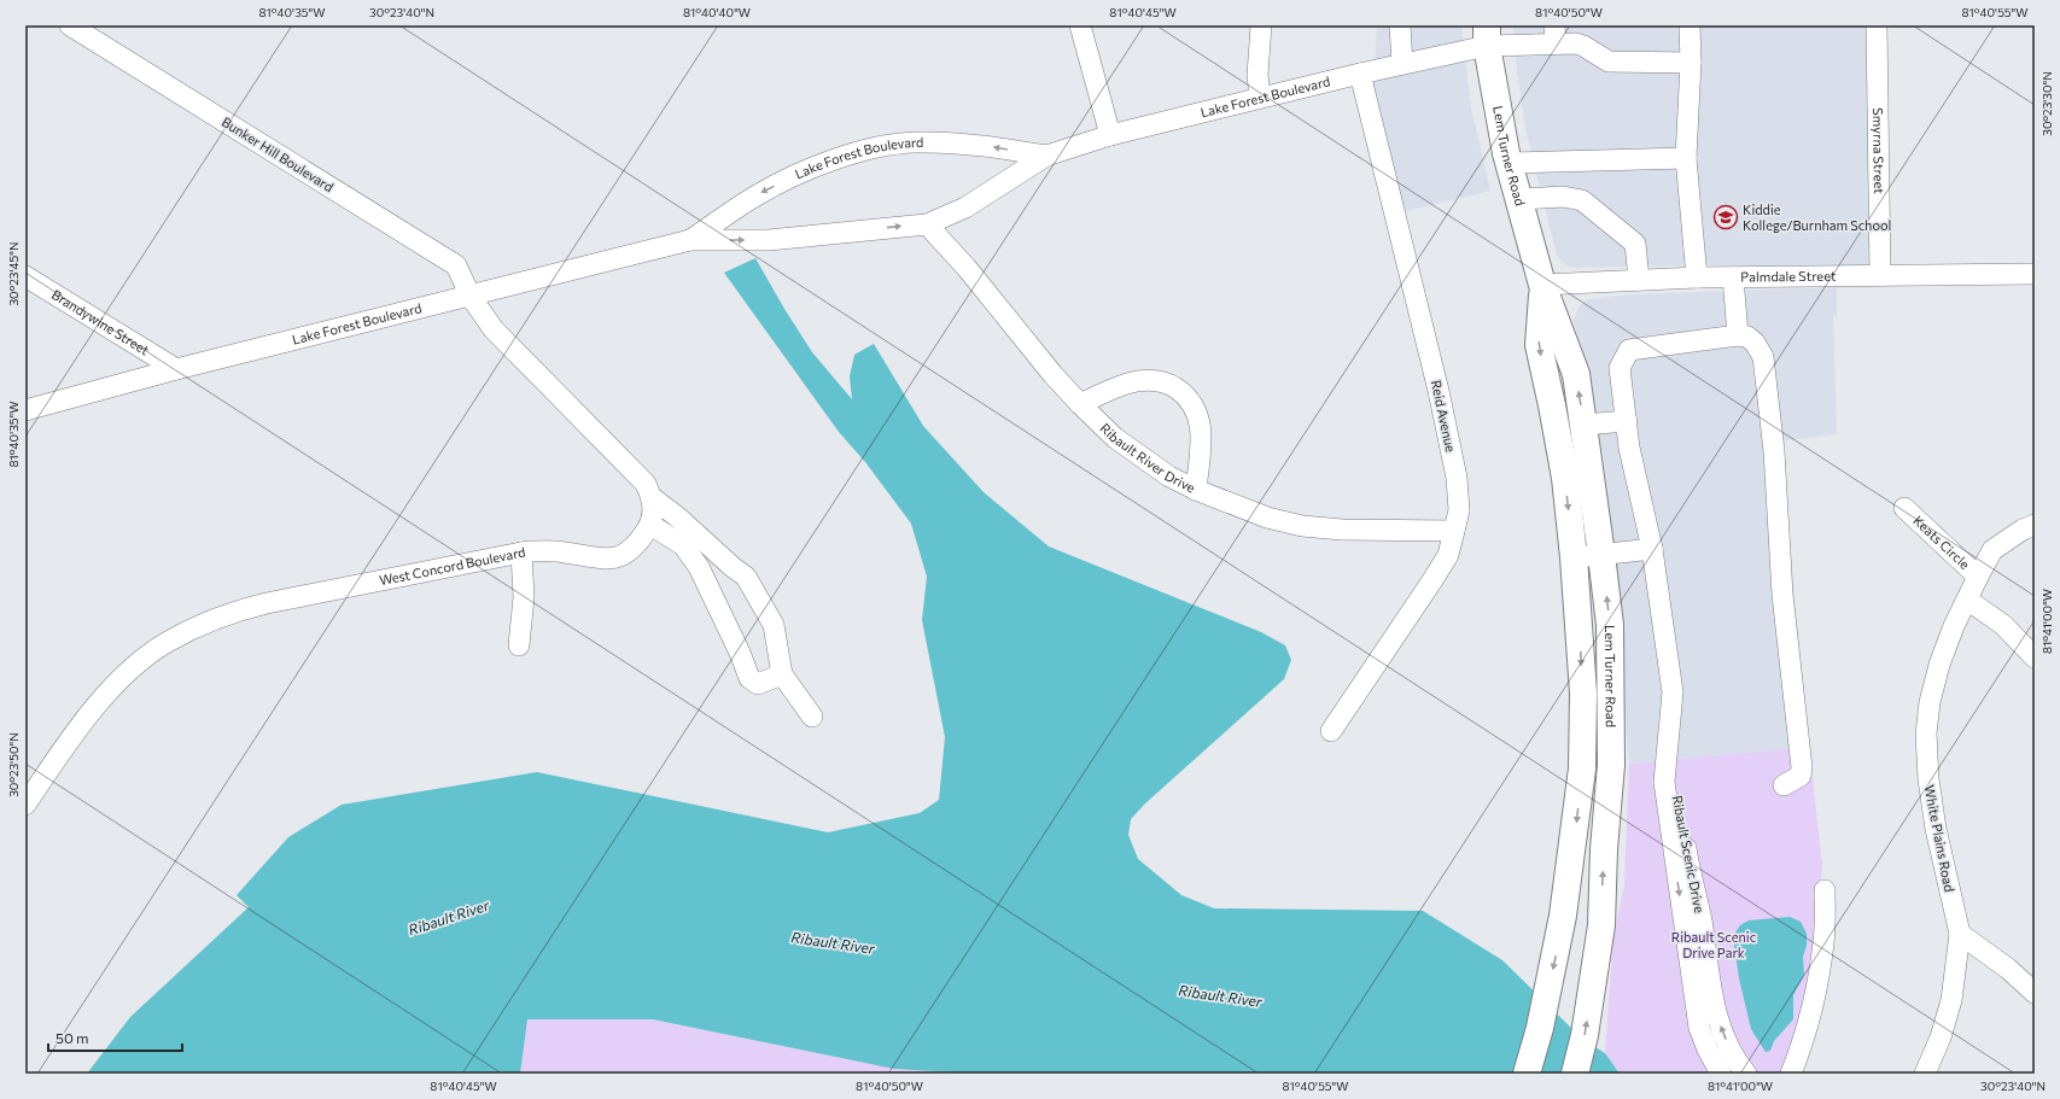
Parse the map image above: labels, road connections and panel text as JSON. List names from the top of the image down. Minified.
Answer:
{"streets":{"main road":["Lem Turner Road"],"street":["Lake Forest Boulevard","Smyrna Street","Bunker Hill Boulevard","Palmdale Street","Brandywine Street","Reid Avenue","Ribault River Drive","Keats Circle","West Concord Boulevard","White Plains Road","Ribault Scenic Drive"]},"crossings":[["Lake Forest Boulevard","Bunker Hill Boulevard"],["Lake Forest Boulevard","Lem Turner Road"],["Lake Forest Boulevard","Brandywine Street"],["Lake Forest Boulevard","Reid Avenue"],["Lake Forest Boulevard","Ribault River Drive"],["Smyrna Street","Palmdale Street"],["Lem Turner Road","Palmdale Street"],["Reid Avenue","Ribault River Drive"],["Keats Circle","White Plains Road"]],"water":["Ribault River"],"parks":["Ribault Scenic Drive Park"],"places":{"school or university":["Kiddie Kollege/Burnham School"]},"scale_bar":"50 m","coordinates":["81°40'35\"W","30°23'40\"N","81°40'40\"W","81°40'45\"W","81°40'50\"W","81°40'55\"W","30°23'30\"N","30°23'45\"N","81°41'00\"W","30°23'50\"N"]}
